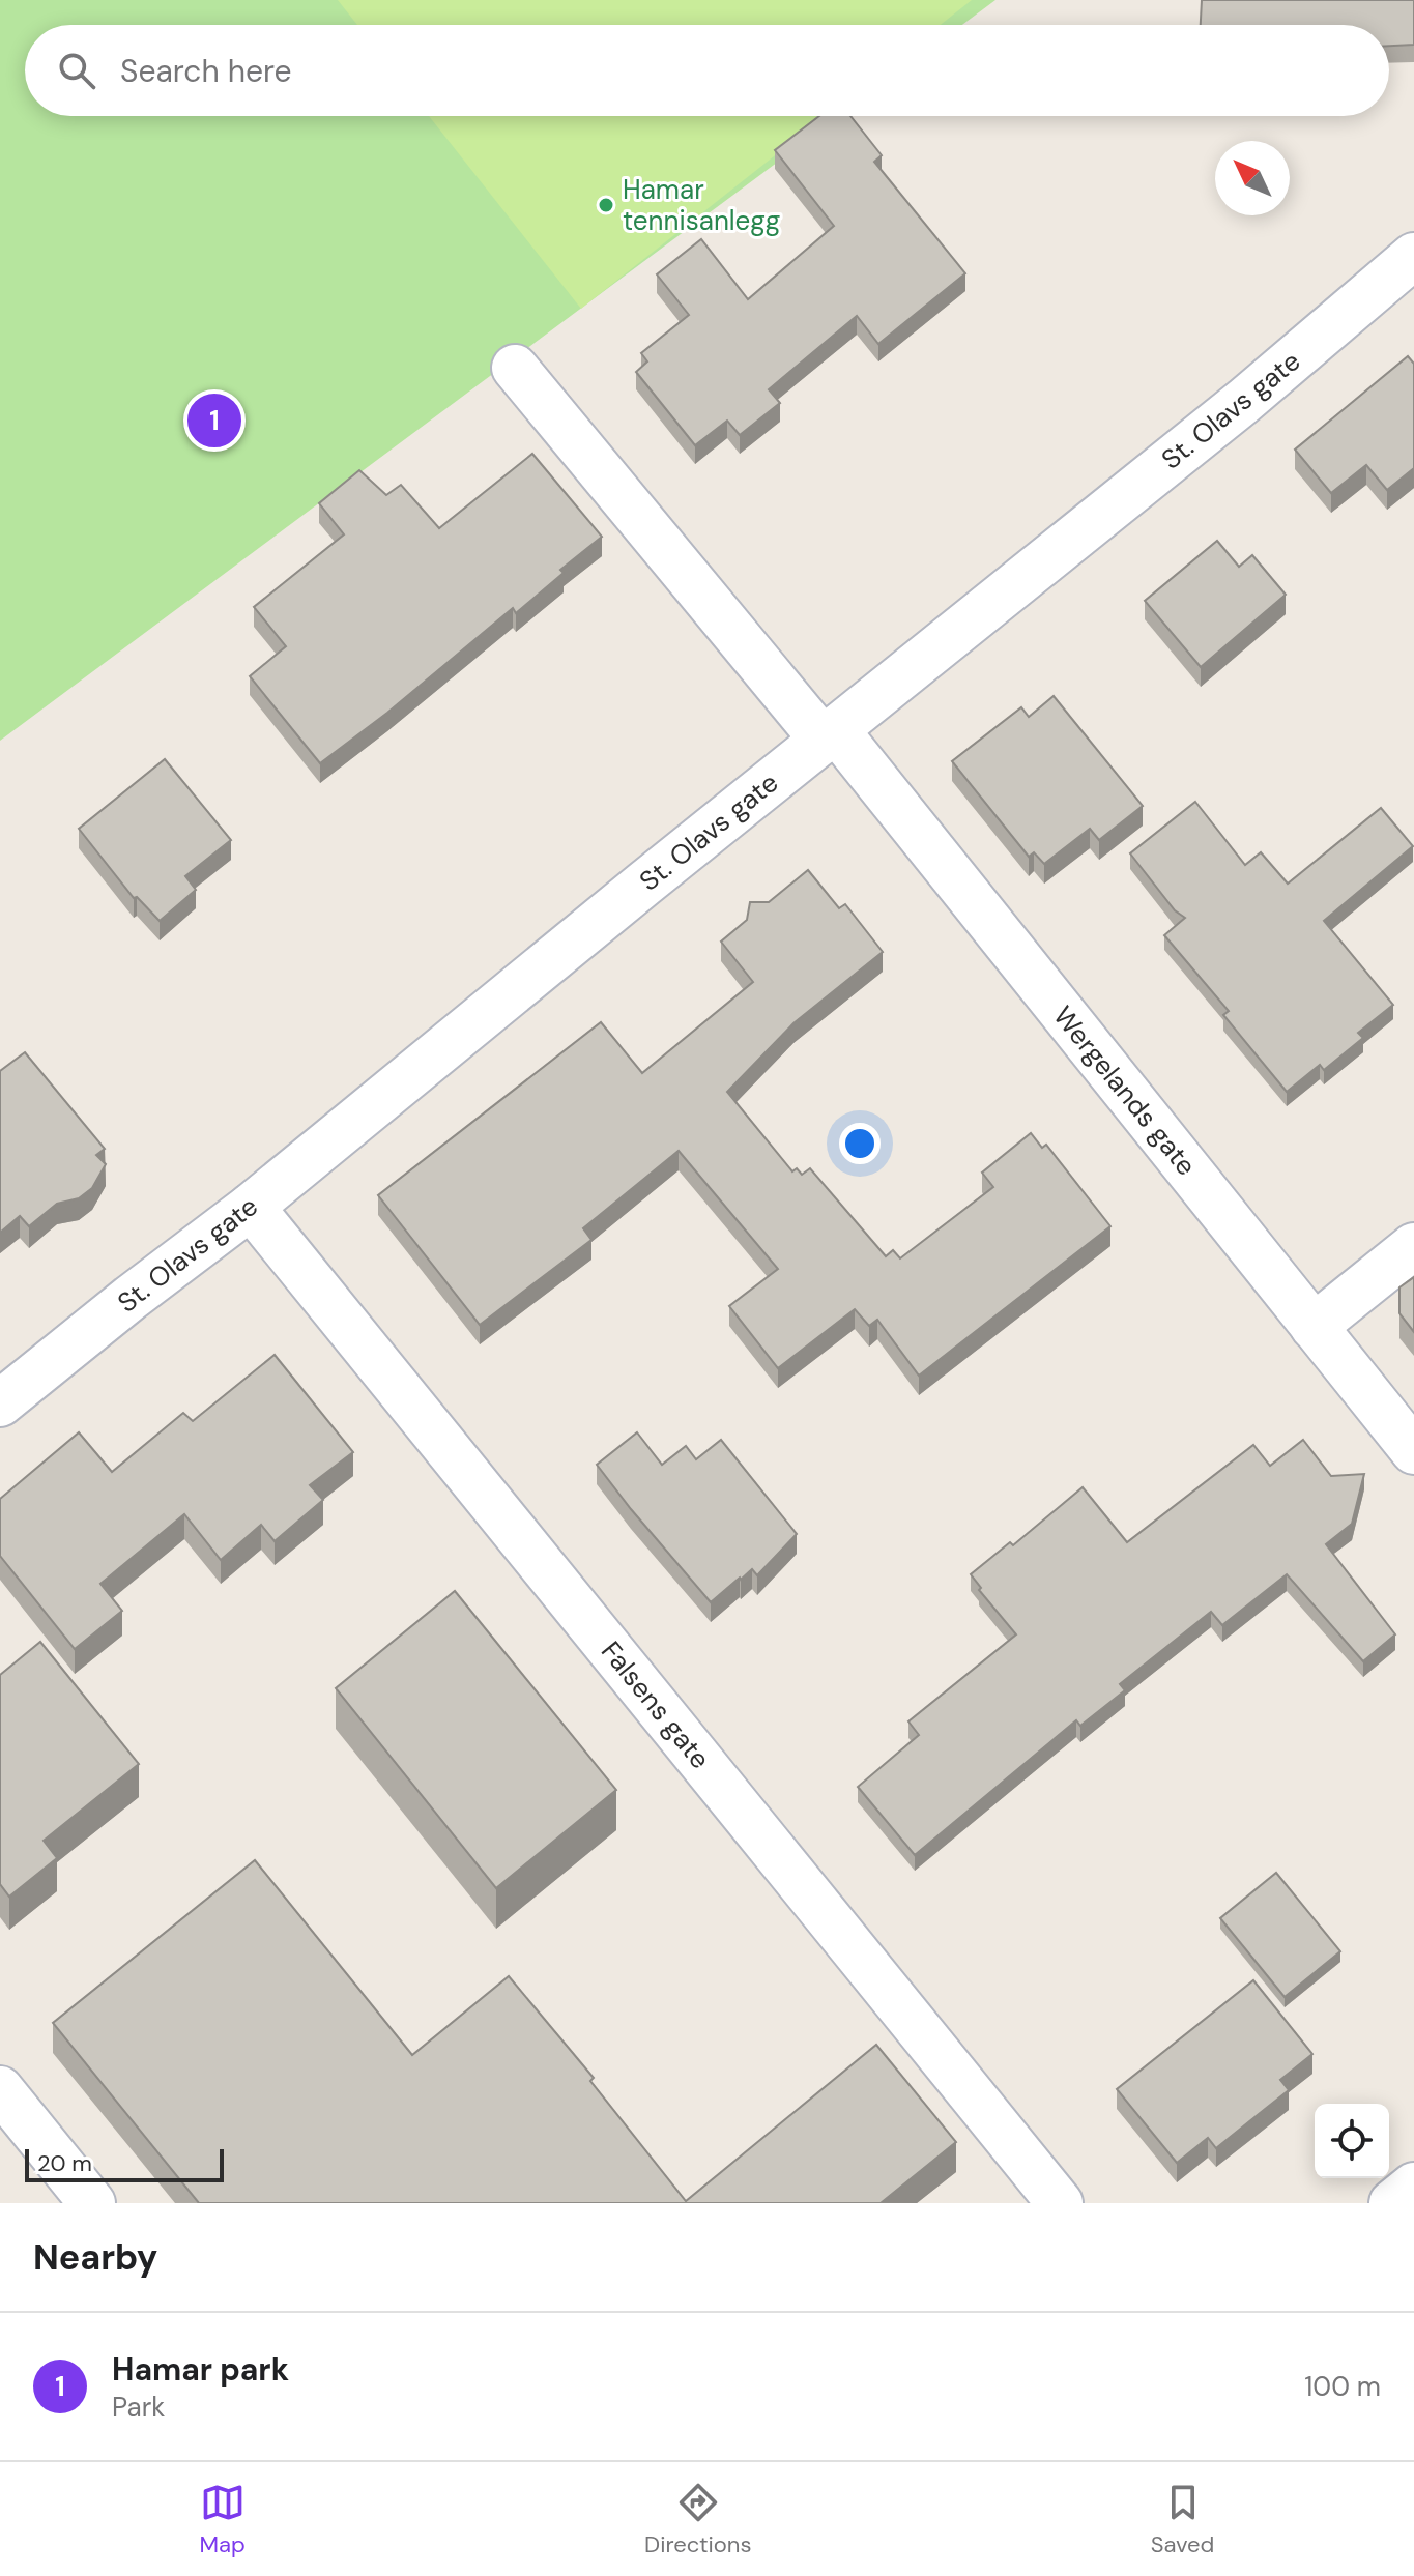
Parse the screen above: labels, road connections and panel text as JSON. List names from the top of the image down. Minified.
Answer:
{"streets":{"street":["St. Olavs gate","Wergelands gate","Falsens gate"]},"crossings":[["St. Olavs gate","Wergelands gate"],["St. Olavs gate","Falsens gate"]],"places":["Hamar tennisanlegg"],"scale_bar":"20 m","north":"top left","page":{"search":"Search here","pins":"1","scale":"20 m","heading":"Nearby","list":[{"mark":"1","name":"Hamar park","note":"Park","value":"100 m"}],"nav":["Map","Directions","Saved"]}}
